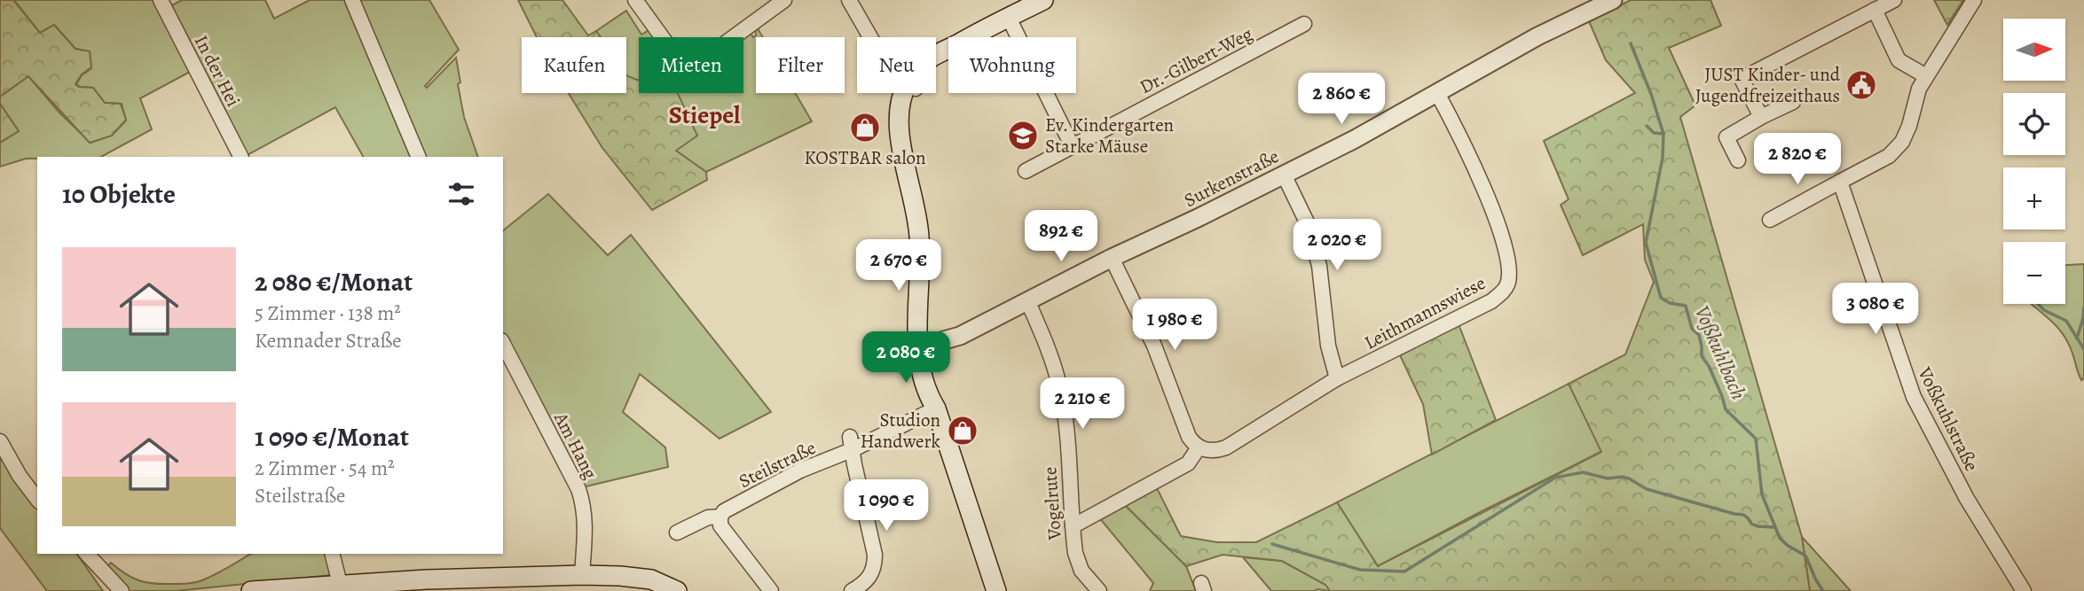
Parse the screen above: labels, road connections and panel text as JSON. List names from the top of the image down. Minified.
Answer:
{"streets":{"street":["Dr.-Gilbert-Weg","In der Hei","Surkenstraße","Leithmannswiese","Voßkuhlstraße","Am Hang","Steilstraße","Vogelrute"]},"crossings":[["Surkenstraße","Leithmannswiese"],["Surkenstraße","Vogelrute"]],"districts":["Stiepel"],"water":["Voßkuhlbach"],"places":{"public building":["JUST Kinder- und Jugendfreizeithaus"],"shop":["KOSTBAR salon","Studion Handwerk"],"school or university":["Ev. Kindergarten Starke Mäuse"]},"north":"right","page":{"map_buttons":["+","−"],"chip":["Kaufen","Mieten","Filter","Neu","Wohnung"],"price":["2 860 €","2 820 €","892 €","2 020 €","2 670 €","3 080 €","1 980 €","2 080 €","2 210 €","1 090 €"],"heading":"10 Objekte","list":[{"name":"2 080 €/Monat","note":"5 Zimmer · 138 m² · Kemnader Straße"},{"name":"1 090 €/Monat","note":"2 Zimmer · 54 m² · Steilstraße"}]}}
